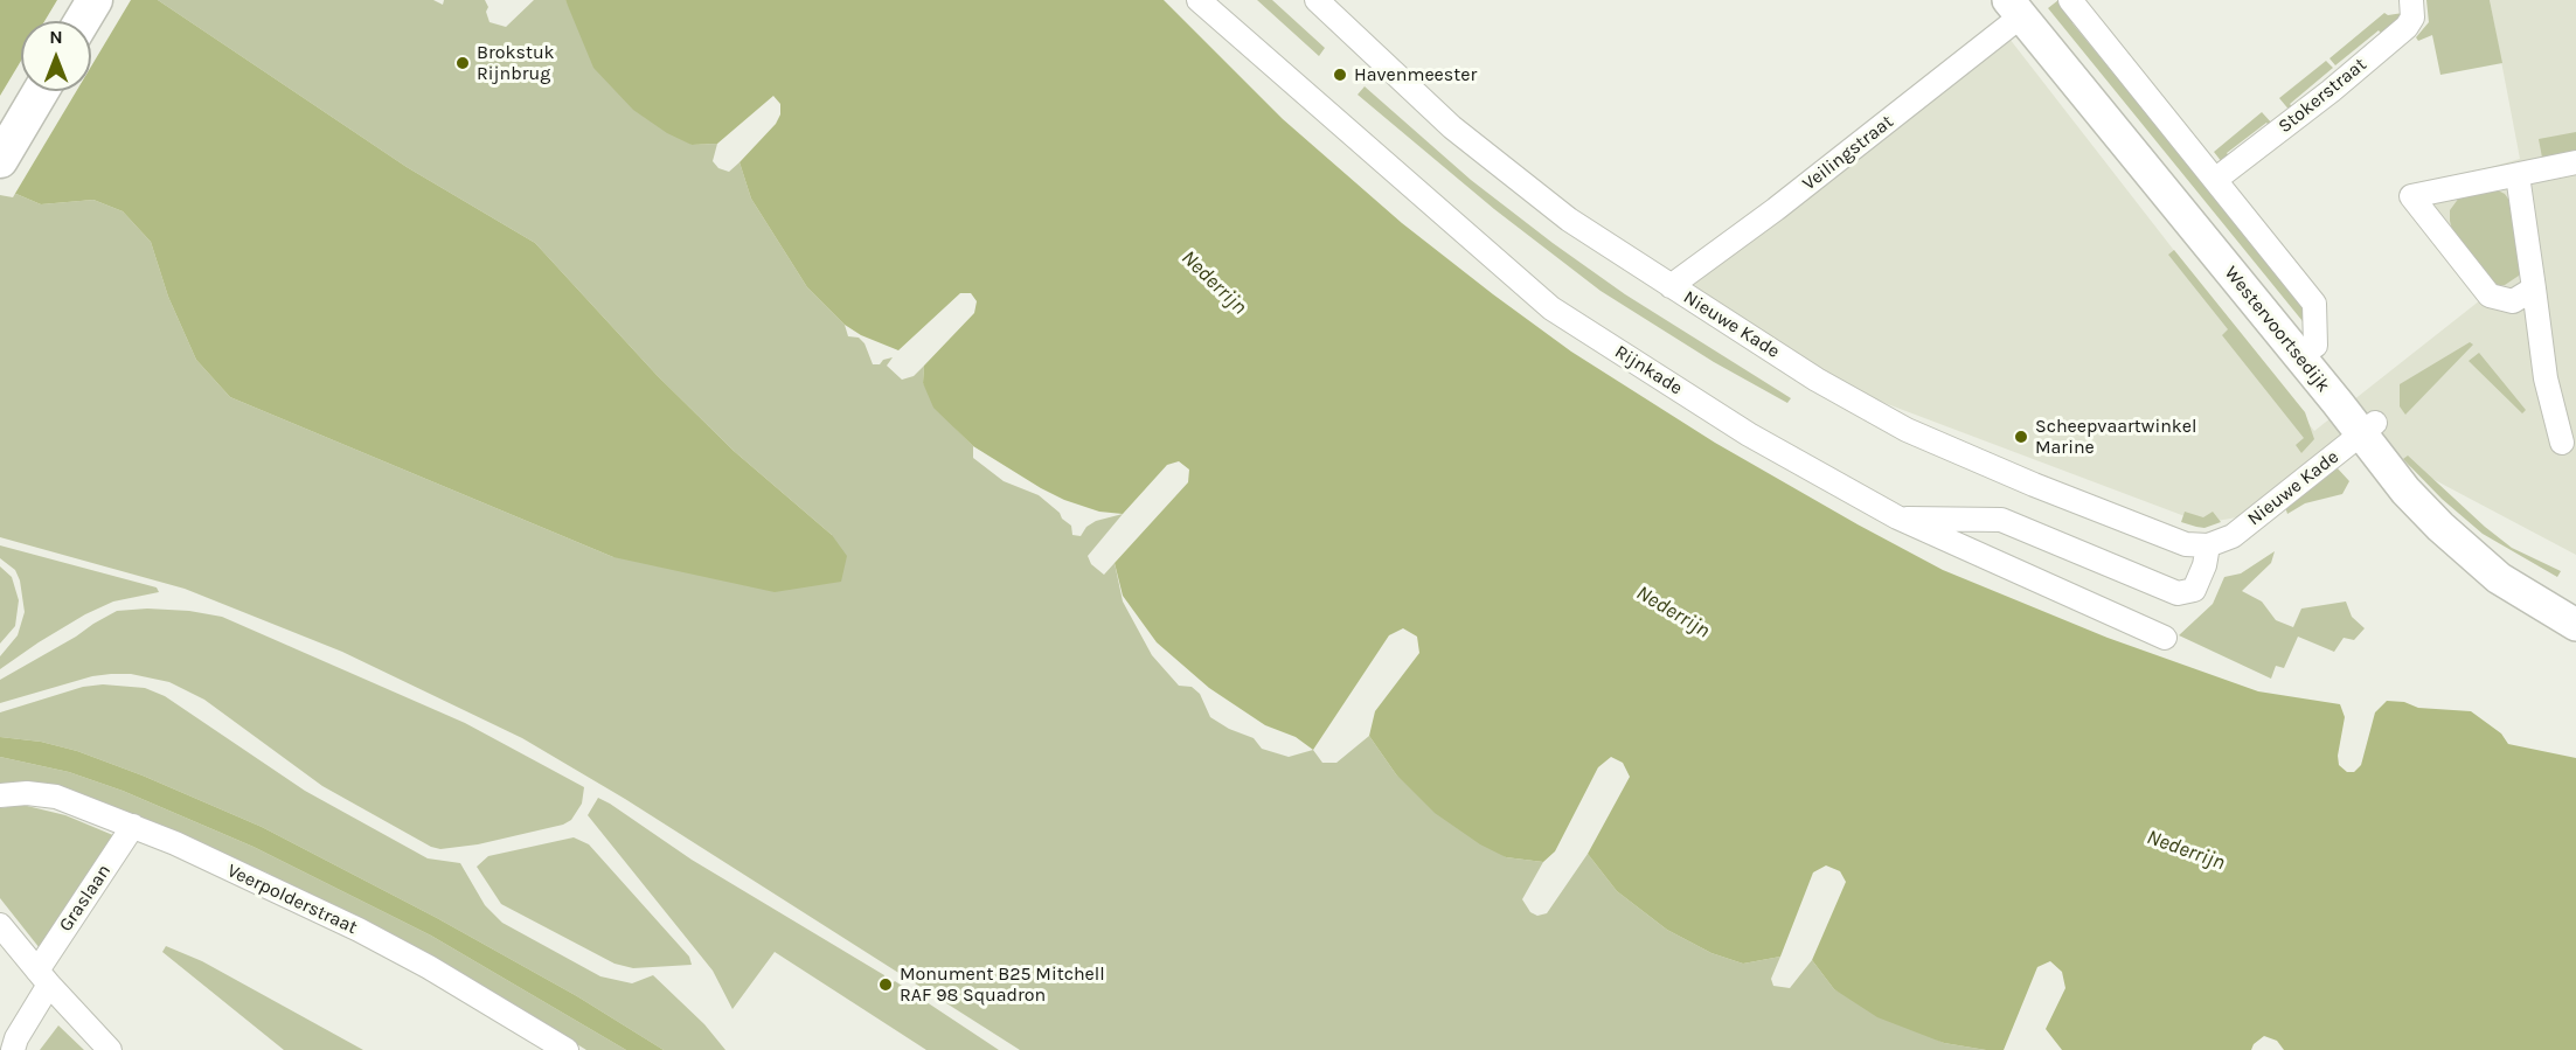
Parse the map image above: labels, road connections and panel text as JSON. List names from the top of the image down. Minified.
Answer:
{"streets":{"main road":["Westervoortsedijk"],"street":["Stokerstraat","Veilingstraat","Nieuwe Kade","Rijnkade","Graslaan","Veerpolderstraat"]},"crossings":[["Stokerstraat","Westervoortsedijk"],["Veilingstraat","Nieuwe Kade"],["Veilingstraat","Westervoortsedijk"],["Nieuwe Kade","Westervoortsedijk"],["Graslaan","Veerpolderstraat"]],"water":["Nederrijn"],"places":["Brokstuk Rijnbrug","Havenmeester","Scheepvaartwinkel Marine","Monument B25 Mitchell RAF 98 Squadron"],"north":"top"}
